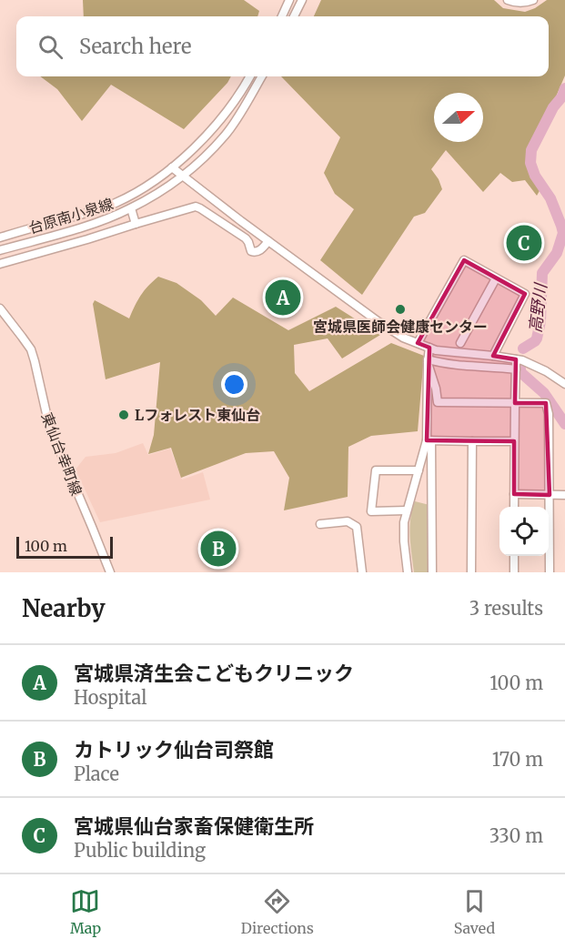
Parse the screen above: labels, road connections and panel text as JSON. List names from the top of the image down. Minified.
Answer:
{"streets":{"street":["台原南小泉線","東仙台幸町線"]},"water":["高野川"],"places":["宮城県医師会健康センター","Lフォレスト東仙台"],"scale_bar":"100 m","north":"right","page":{"search":"Search here","pins":["C","A","B"],"scale":"100 m","heading":["Nearby","3 results"],"list":[{"mark":"A","name":"宮城県済生会こどもクリニック","note":"Hospital","value":"100 m"},{"mark":"B","name":"カトリック仙台司祭館","note":"Place","value":"170 m"},{"mark":"C","name":"宮城県仙台家畜保健衛生所","note":"Public building","value":"330 m"}],"nav":["Map","Directions","Saved"]}}
